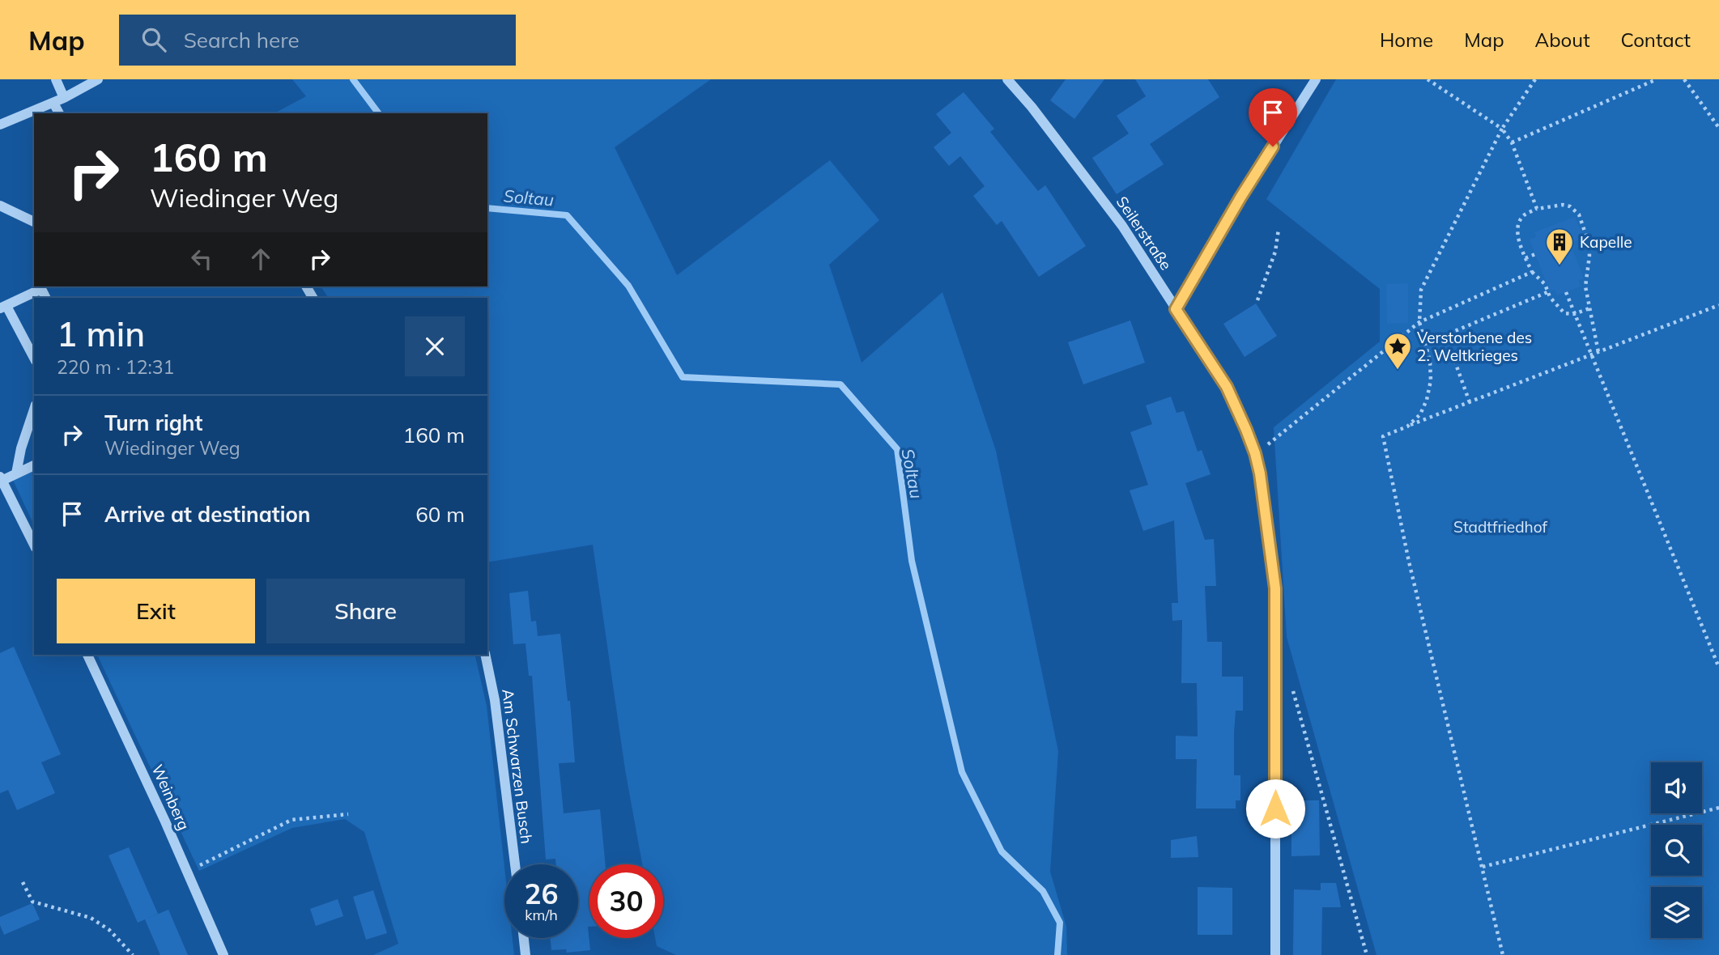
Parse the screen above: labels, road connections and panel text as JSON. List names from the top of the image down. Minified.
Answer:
{"streets":{"street":["Seilerstraße","Am Schwarzen Busch","Weinberg"]},"water":["Soltau"],"parks":["Stadtfriedhof"],"places":{"building":["Kapelle"],"place":["Verstorbene des 2. Weltkrieges"]},"page":{"header":"Map","search":"Search here","nav":["Home","Map","About","Contact"],"turn":["160 m","Wiedinger Weg"],"heading":["1 min","220 m · 12:31"],"list":[{"name":"Turn right","note":"Wiedinger Weg","value":"160 m"},{"name":"Arrive at destination","value":"60 m"}],"buttons":["Exit","Share"],"speed":"26 km/h","limit":"30"}}
